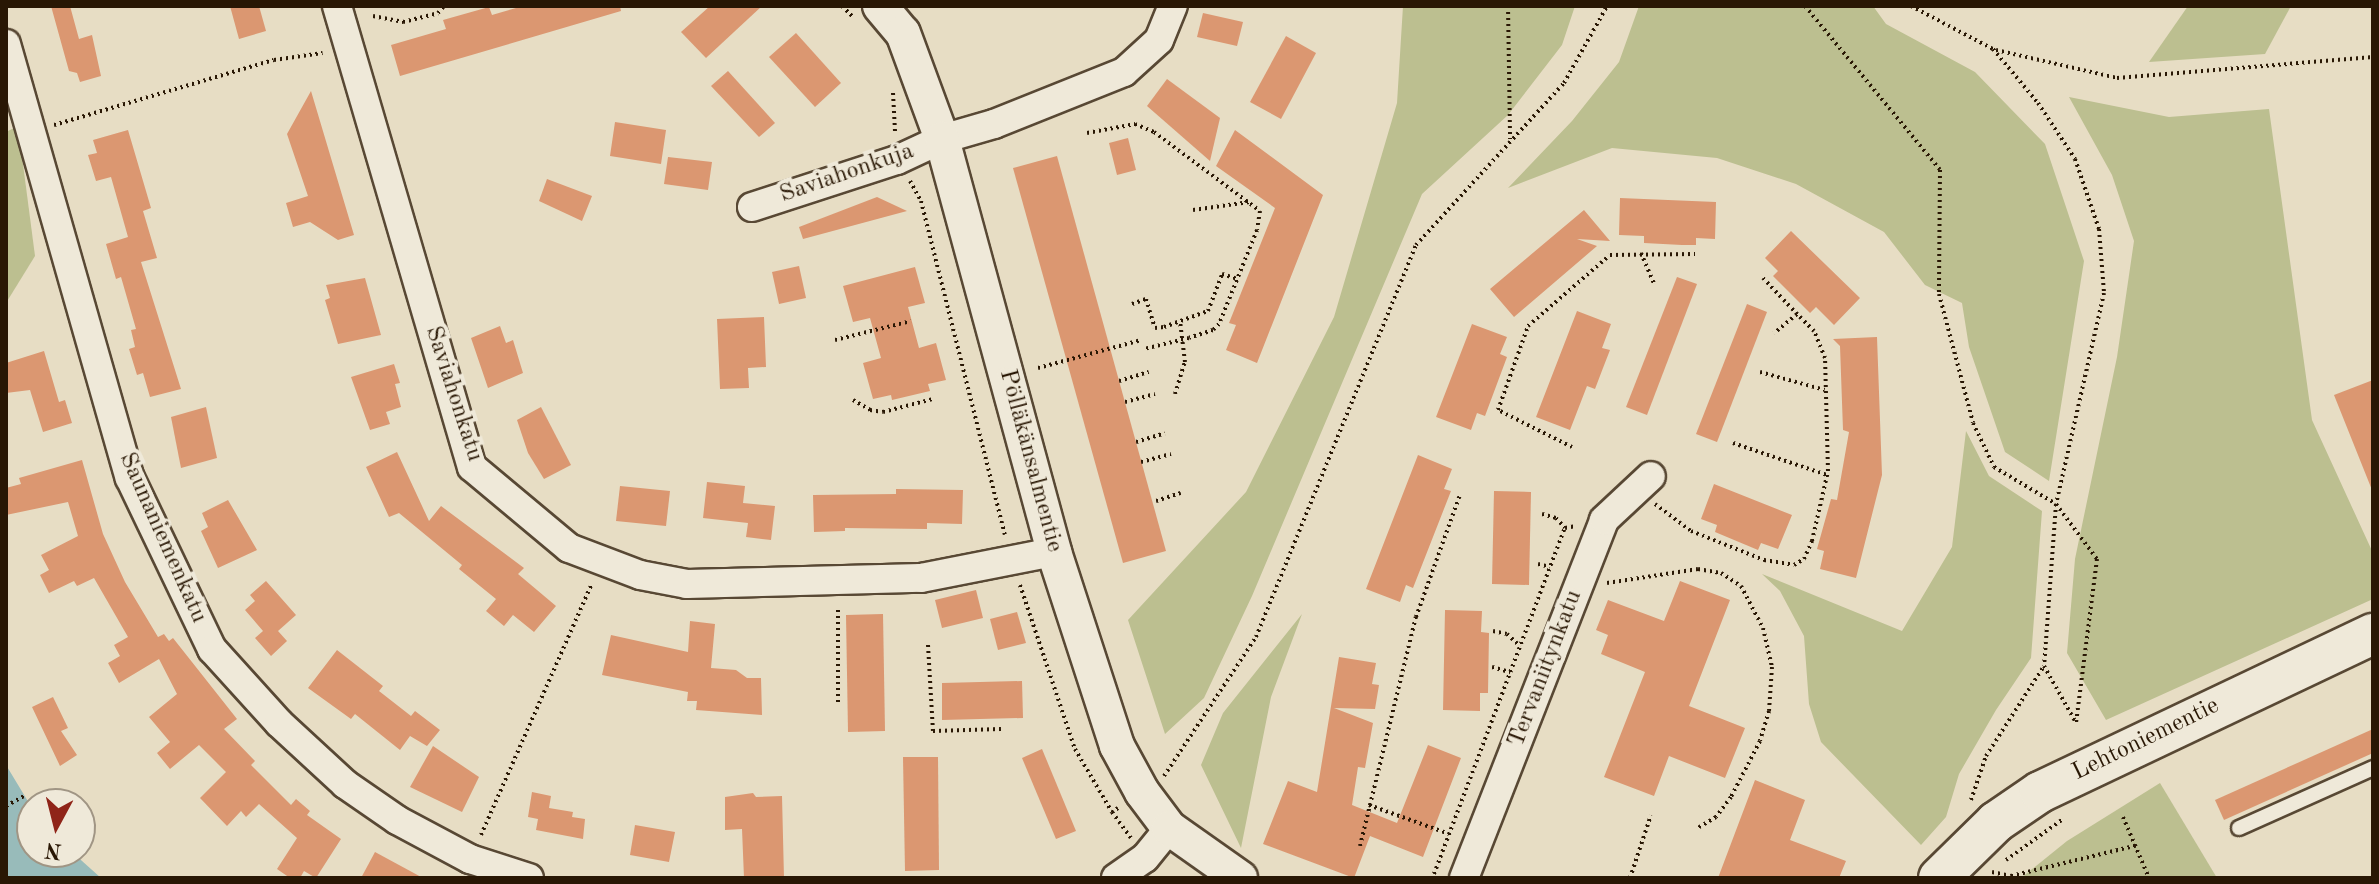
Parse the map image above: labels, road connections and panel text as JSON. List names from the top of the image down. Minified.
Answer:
{"streets":{"main road":["Lehtoniementie"],"street":["Saviahonkuja","Saviahonkatu","Pölläkänsalmentie","Saunaniemenkatu","Tervaniitynkatu"]},"crossings":[["Saviahonkuja","Pölläkänsalmentie"],["Saviahonkatu","Pölläkänsalmentie"]],"north":"bottom"}
